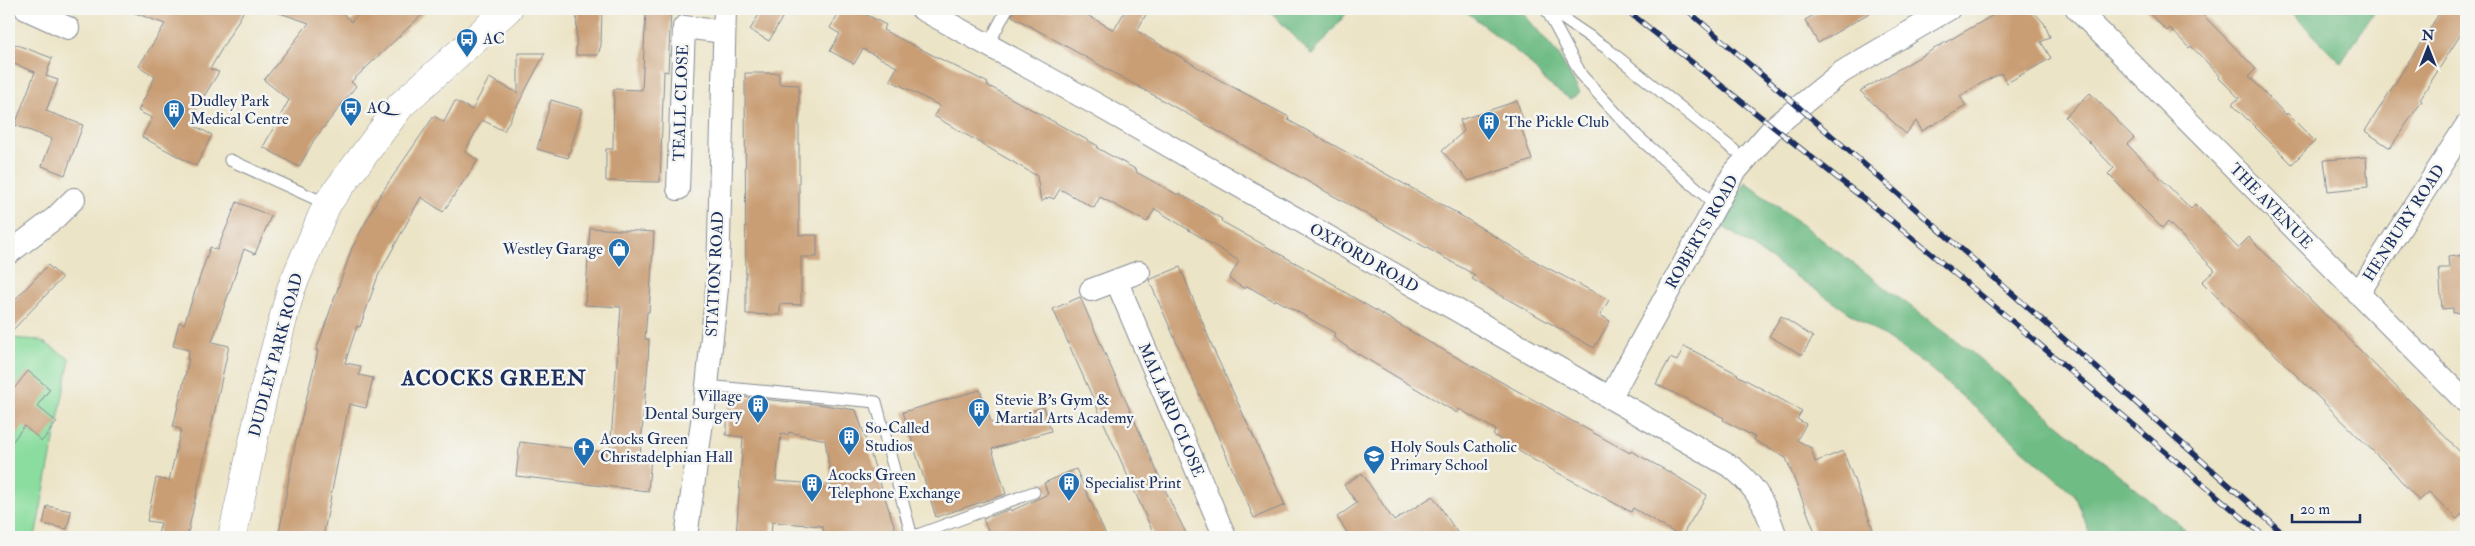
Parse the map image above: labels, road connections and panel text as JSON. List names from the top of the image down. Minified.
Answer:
{"streets":{"main road":["DUDLEY PARK ROAD"],"street":["TEALL CLOSE","THE AVENUE","HENBURY ROAD","ROBERTS ROAD","OXFORD ROAD","STATION ROAD","MALLARD CLOSE"]},"crossings":[["TEALL CLOSE","STATION ROAD"],["THE AVENUE","HENBURY ROAD"],["ROBERTS ROAD","OXFORD ROAD"]],"districts":["ACOCKS GREEN"],"places":{"bus stop":["AC","AQ"],"building":["Dudley Park Medical Centre","The Pickle Club","Village Dental Surgery","Stevie B's Gym & Martial Arts Academy","So-Called Studios","Specialist Print","Acocks Green Telephone Exchange"],"shop":["Westley Garage"],"church":["Acocks Green Christadelphian Hall"],"school or university":["Holy Souls Catholic Primary School"]},"scale_bar":"20 m","north":"top"}
